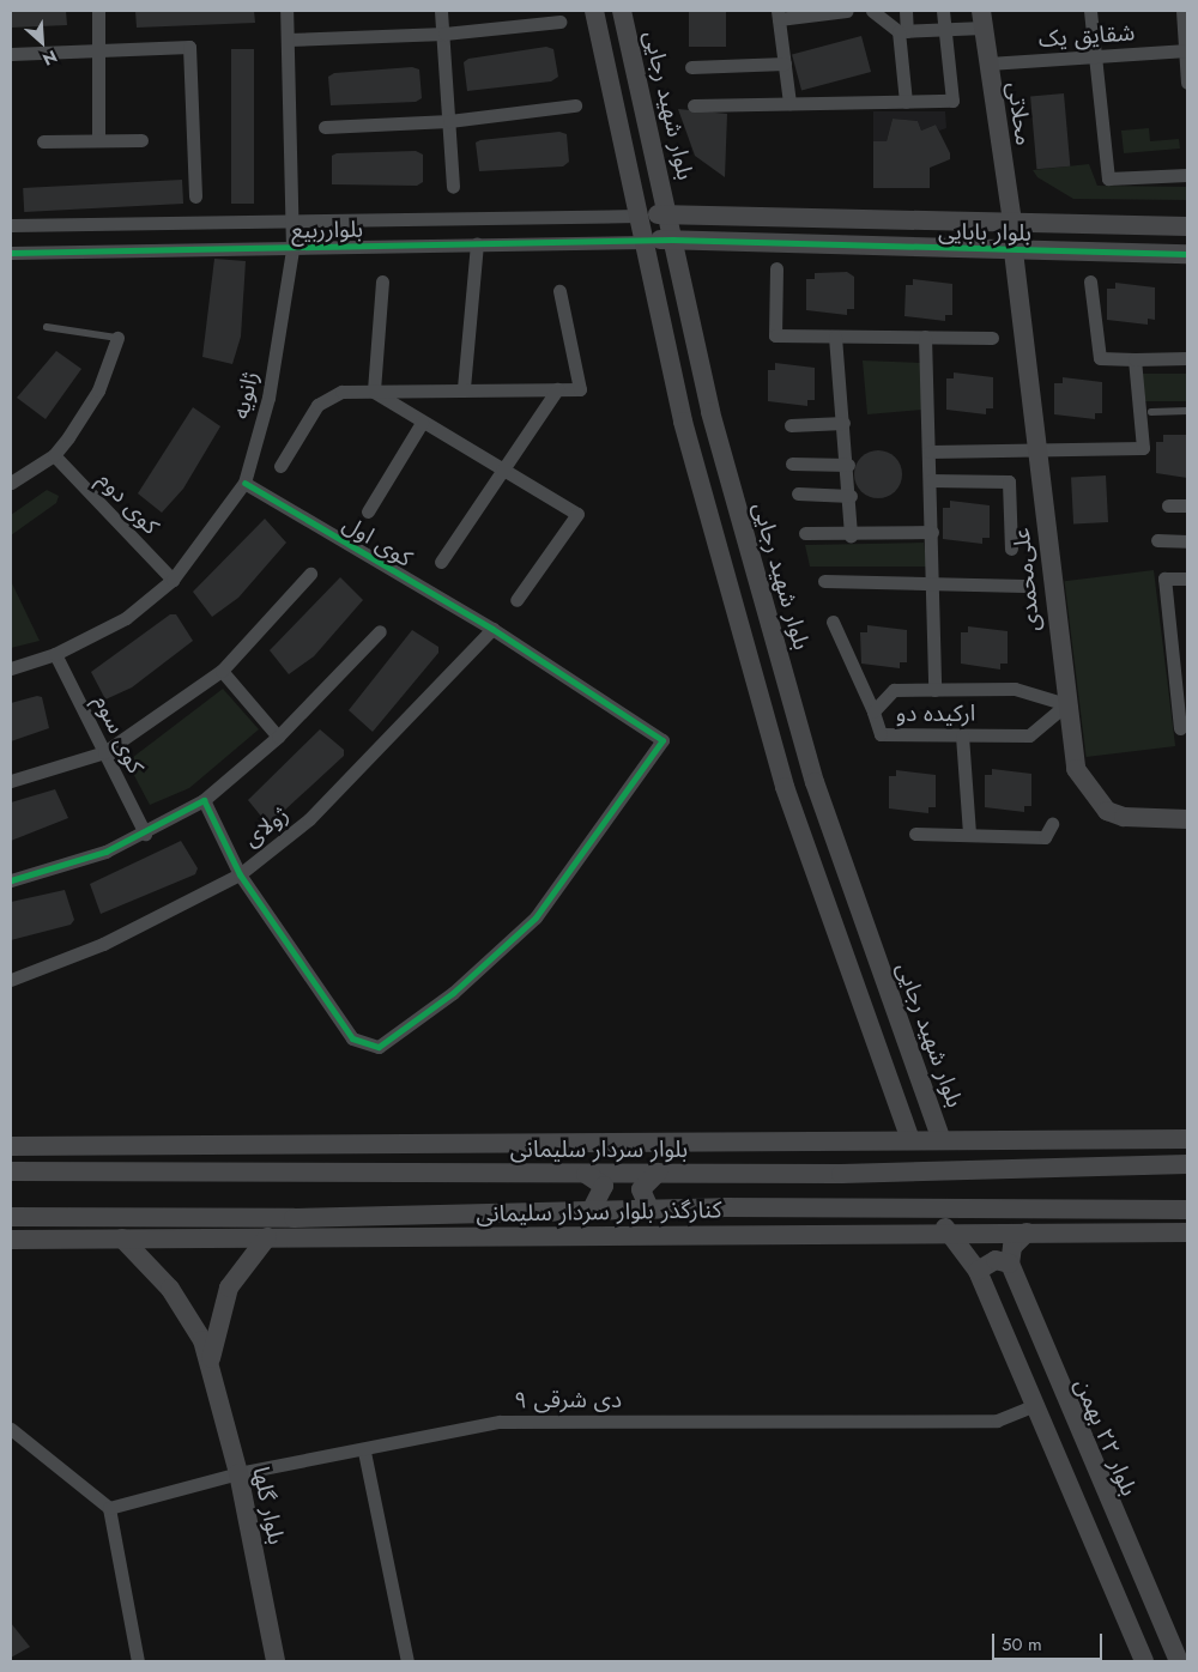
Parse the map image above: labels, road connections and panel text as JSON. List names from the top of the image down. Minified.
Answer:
{"streets":{"main road":["بلوار شهید رجایی","محلاتی","بلوار بابایی","علی‌محمدی","بلوار سردار سلیمانی","کنارگذر بلوار سردار سلیمانی","بلوار ۲۲ بهمن","بلوار گلها"],"street":["شقایق یک","بلوارربیع","ژانویه","کوی دوم","کوی اول","ارکیده دو","کوی سوم","ژولای","۹ دی شرقی"]},"crossings":[["شقایق یک","محلاتی"],["بلوار شهید رجایی","بلوار بابایی"],["محلاتی","بلوار بابایی"],["بلوارربیع","بلوار بابایی"],["بلوارربیع","ژانویه"],["بلوار بابایی","علی‌محمدی"],["ژانویه","کوی دوم"],["ژانویه","کوی اول"],["ژانویه","کوی سوم"],["کوی اول","ژولای"],["علی‌محمدی","ارکیده دو"],["کنارگذر بلوار سردار سلیمانی","بلوار گلها"],["۹ دی شرقی","بلوار گلها"]],"scale_bar":"50 m","north":"bottom right"}
